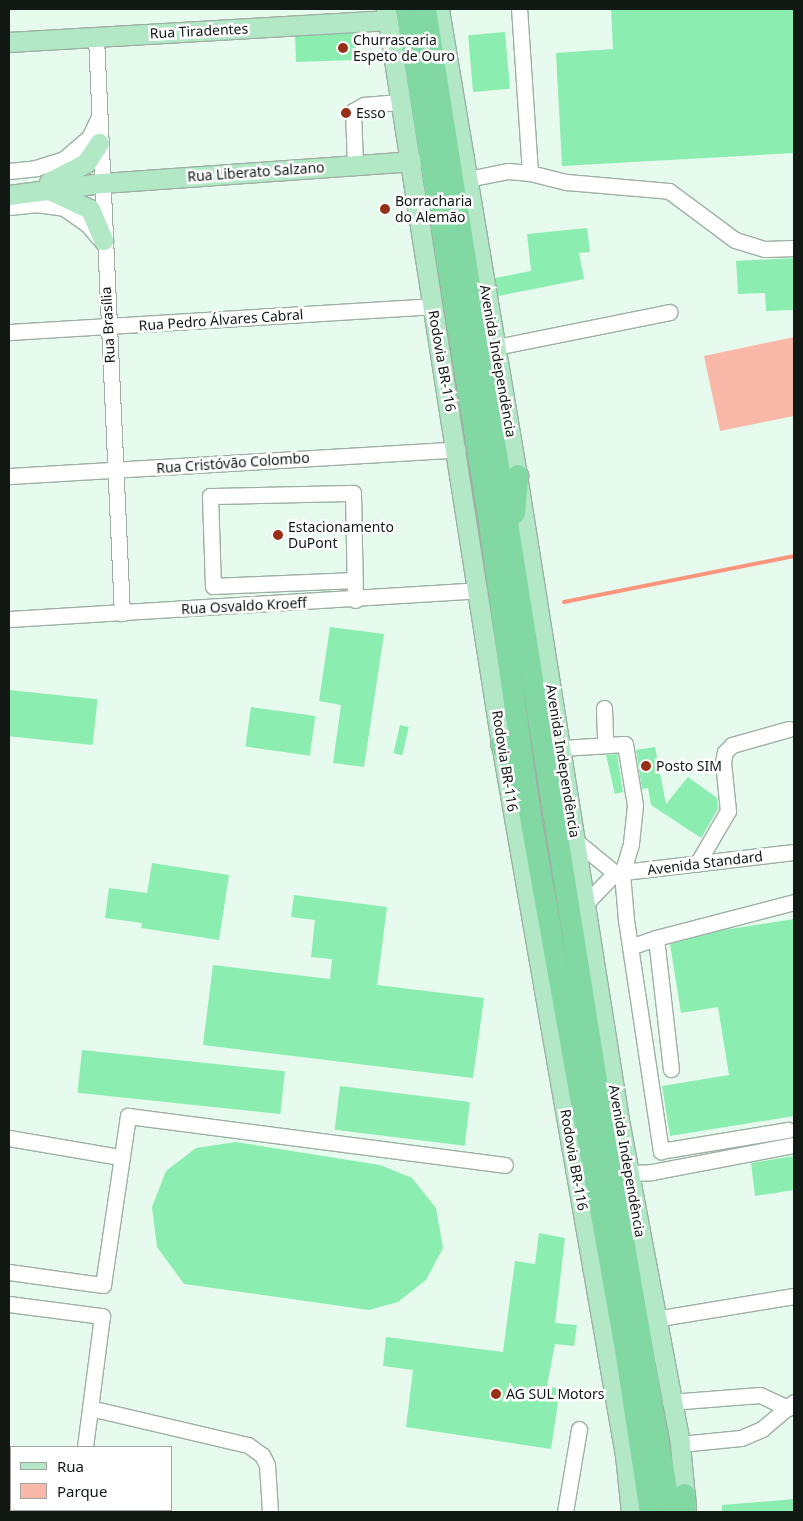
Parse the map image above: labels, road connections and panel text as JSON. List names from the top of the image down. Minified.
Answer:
{"streets":{"highway":["Rodovia BR-116"],"main road":["Rua Tiradentes","Rua Liberato Salzano","Avenida Independência"],"street":["Rua Pedro Álvares Cabral","Rua Brasília","Rua Cristóvão Colombo","Rua Osvaldo Kroeff","Avenida Standard"]},"crossings":[["Rua Tiradentes","Rua Brasília"],["Rua Tiradentes","Rodovia BR-116"],["Rua Liberato Salzano","Rua Brasília"],["Rua Liberato Salzano","Rodovia BR-116"],["Rua Pedro Álvares Cabral","Rua Brasília"],["Rua Pedro Álvares Cabral","Rodovia BR-116"],["Rua Brasília","Rua Cristóvão Colombo"],["Rua Brasília","Rua Osvaldo Kroeff"],["Rodovia BR-116","Rua Cristóvão Colombo"],["Rodovia BR-116","Rua Osvaldo Kroeff"]],"places":["Churrascaria Espeto de Ouro","Esso","Borracharia do Alemão","Estacionamento DuPont","Posto SIM","AG SUL Motors"],"legend":["Rua","Parque"]}
